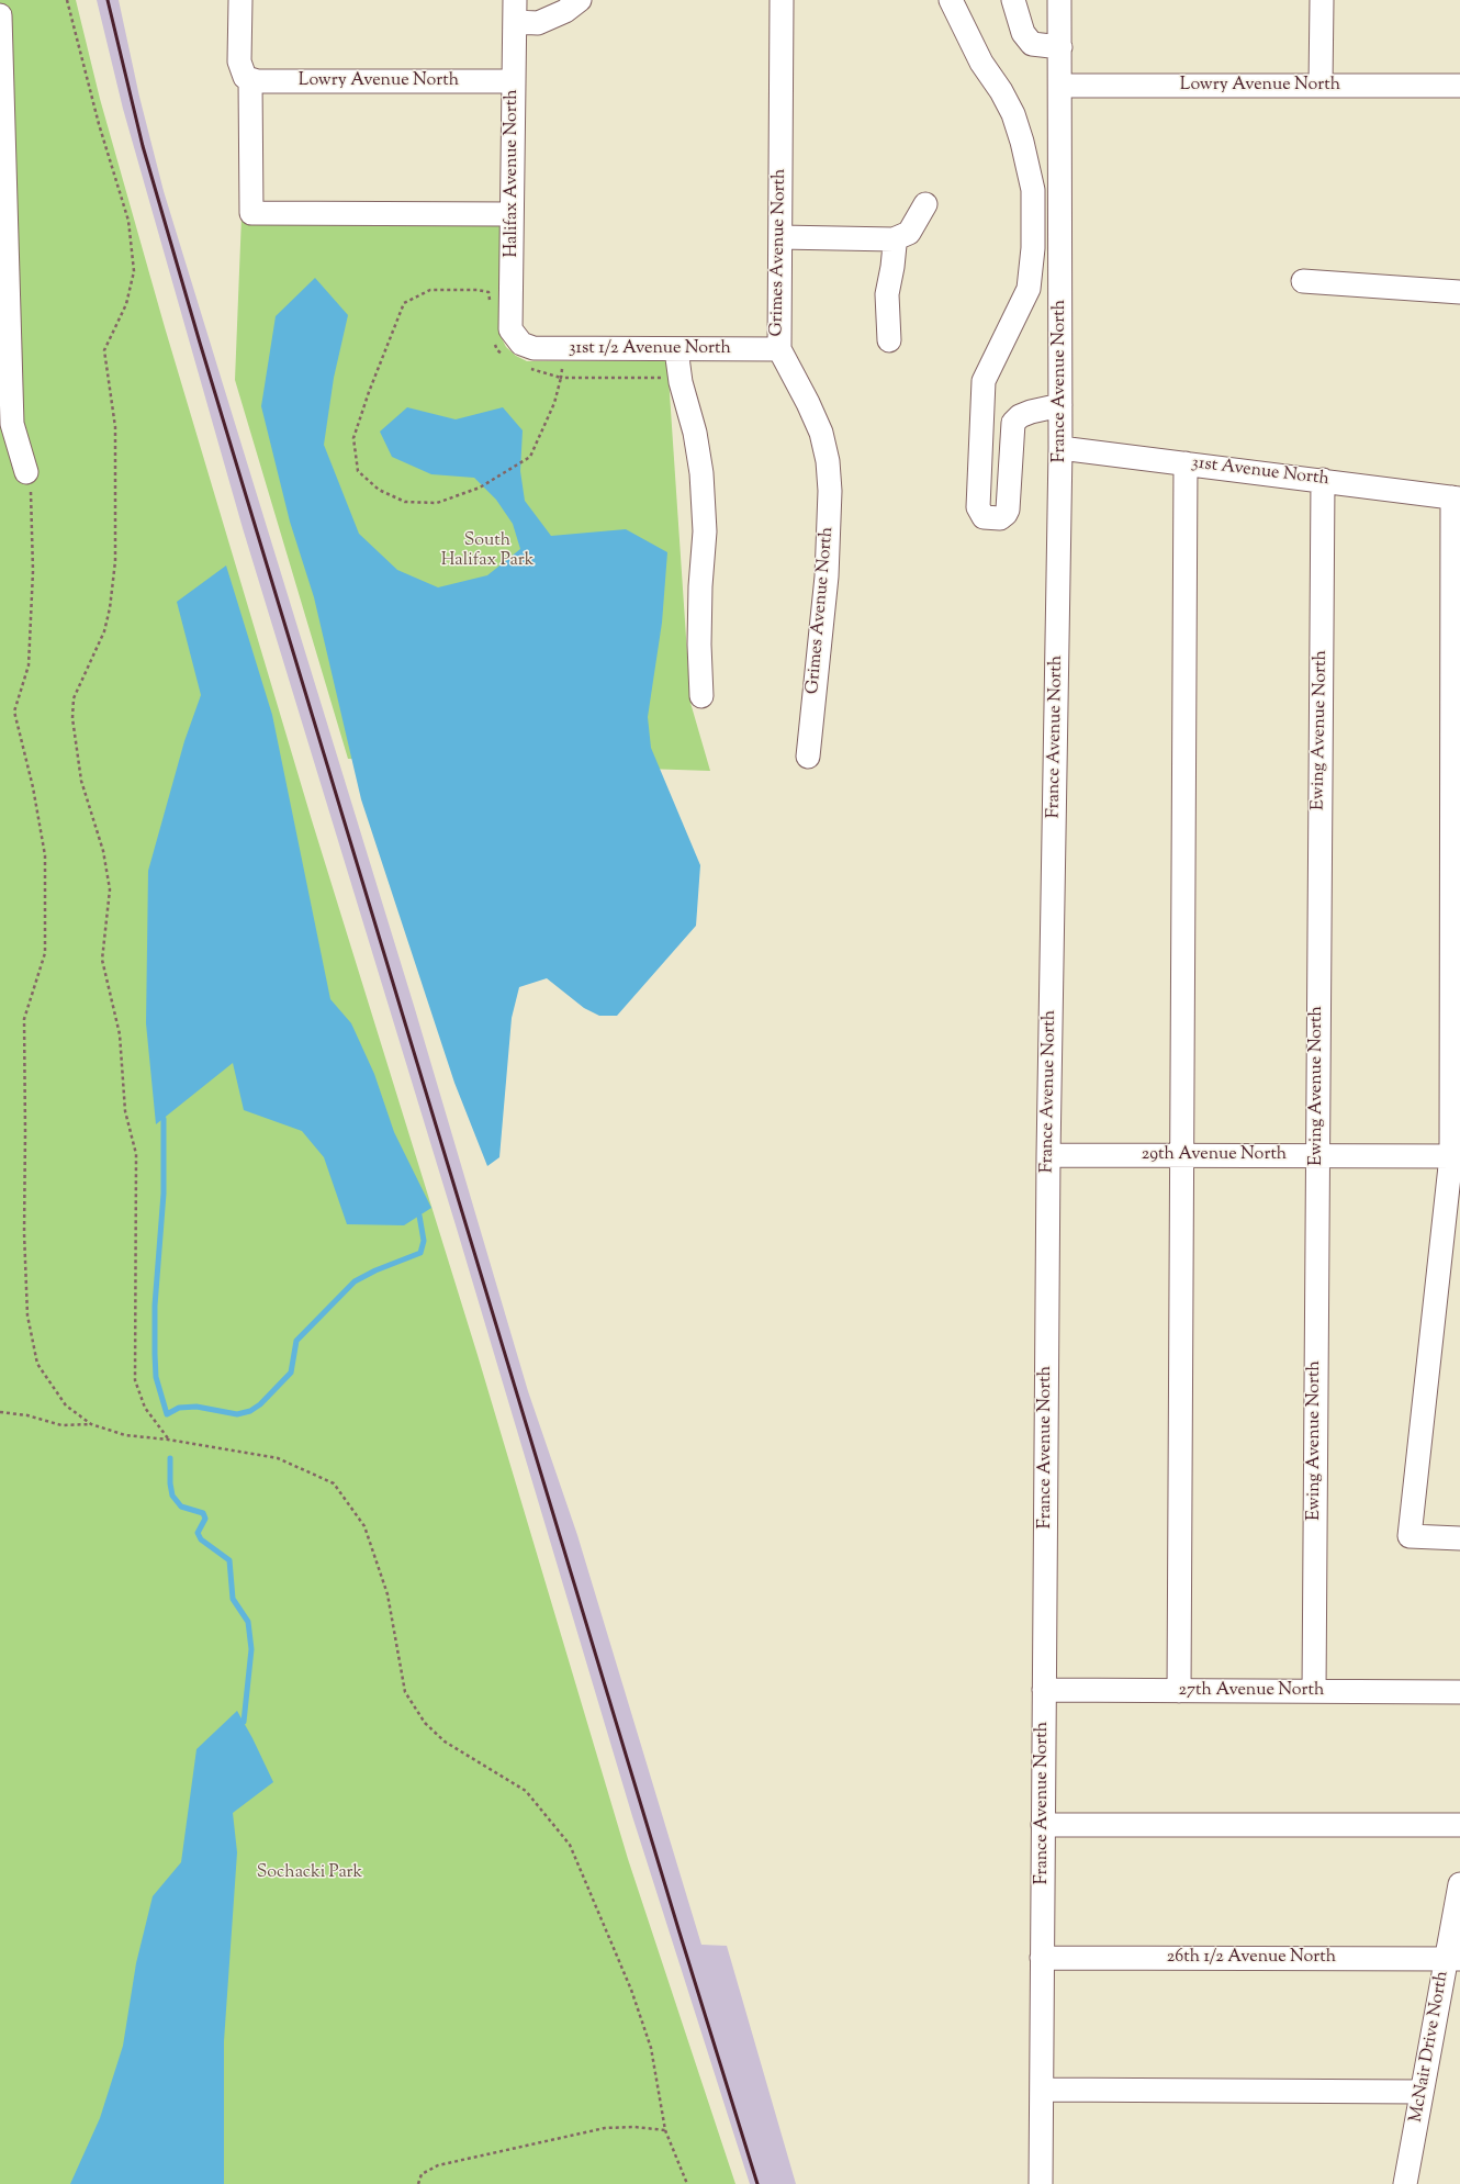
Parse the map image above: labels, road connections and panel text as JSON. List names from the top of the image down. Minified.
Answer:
{"streets":{"street":["Lowry Avenue North","Halifax Avenue North","Grimes Avenue North","31st 1/2 Avenue North","France Avenue North","31st Avenue North","Ewing Avenue North","29th Avenue North","27th Avenue North","26th 1/2 Avenue North","McNair Drive North"]},"crossings":[["Lowry Avenue North","Halifax Avenue North"],["Lowry Avenue North","France Avenue North"],["Halifax Avenue North","31st 1/2 Avenue North"],["Grimes Avenue North","31st 1/2 Avenue North"],["France Avenue North","31st Avenue North"],["France Avenue North","29th Avenue North"],["France Avenue North","27th Avenue North"],["France Avenue North","26th 1/2 Avenue North"],["31st Avenue North","Ewing Avenue North"],["Ewing Avenue North","29th Avenue North"],["Ewing Avenue North","27th Avenue North"],["26th 1/2 Avenue North","McNair Drive North"]],"parks":["South Halifax Park","Sochacki Park"]}
